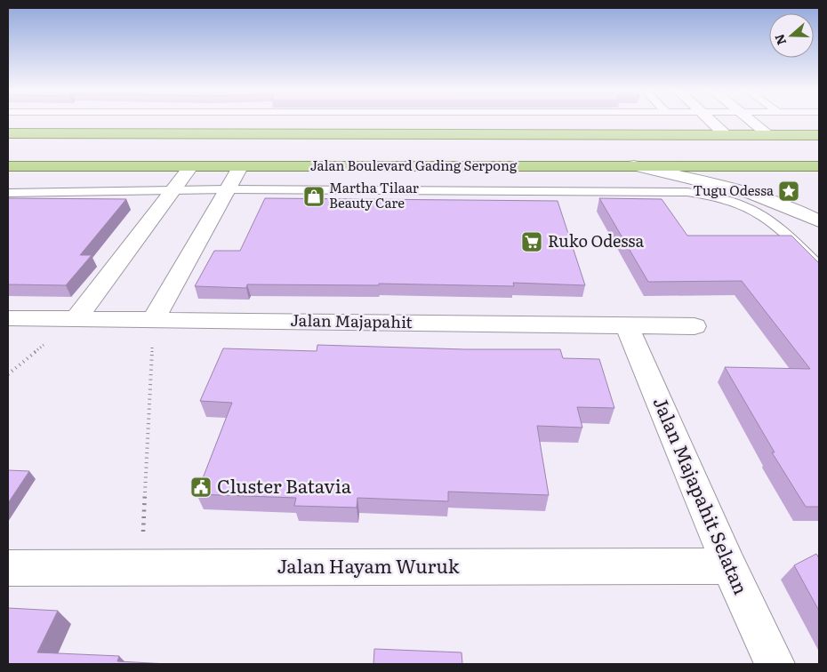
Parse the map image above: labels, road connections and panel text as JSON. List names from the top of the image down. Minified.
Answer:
{"streets":{"main road":["Jalan Boulevard Gading Serpong"],"street":["Jalan Majapahit","Jalan Majapahit Selatan","Jalan Hayam Wuruk"]},"crossings":[["Jalan Majapahit","Jalan Majapahit Selatan"],["Jalan Majapahit Selatan","Jalan Hayam Wuruk"]],"places":{"place":["Tugu Odessa"],"shop":["Martha Tilaar Beauty Care"],"supermarket":["Ruko Odessa"],"public building":["Cluster Batavia"]},"north":"left"}
